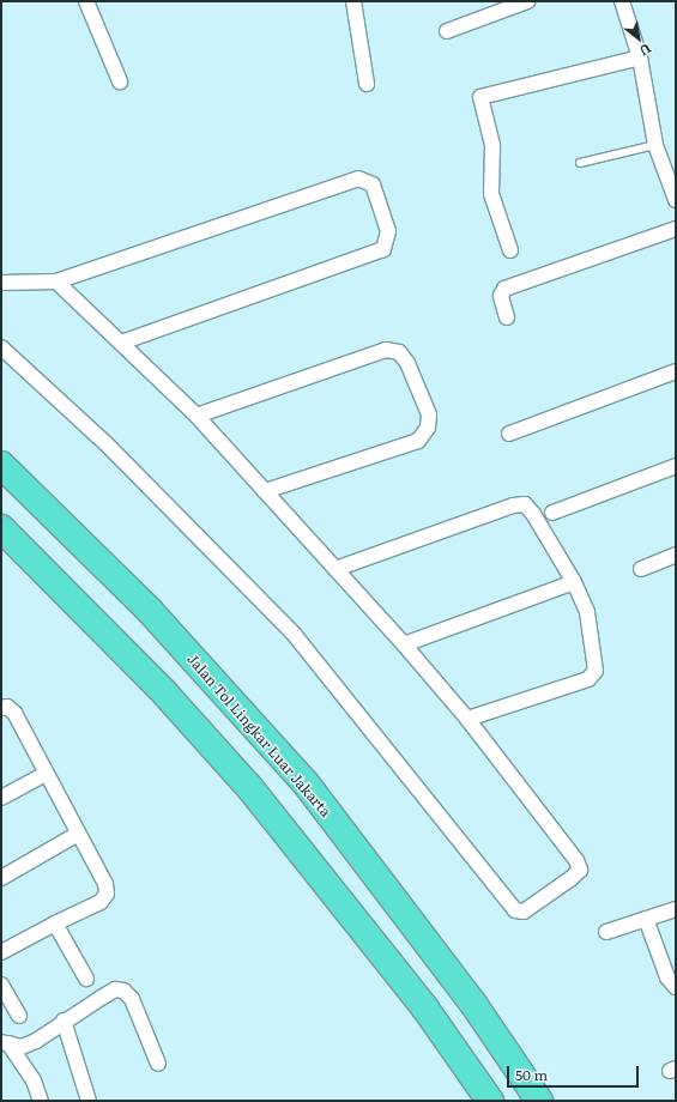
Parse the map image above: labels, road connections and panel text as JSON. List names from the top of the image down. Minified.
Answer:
{"streets":{"highway":["Jalan Tol Lingkar Luar Jakarta"]},"scale_bar":"50 m","north":"bottom right"}
